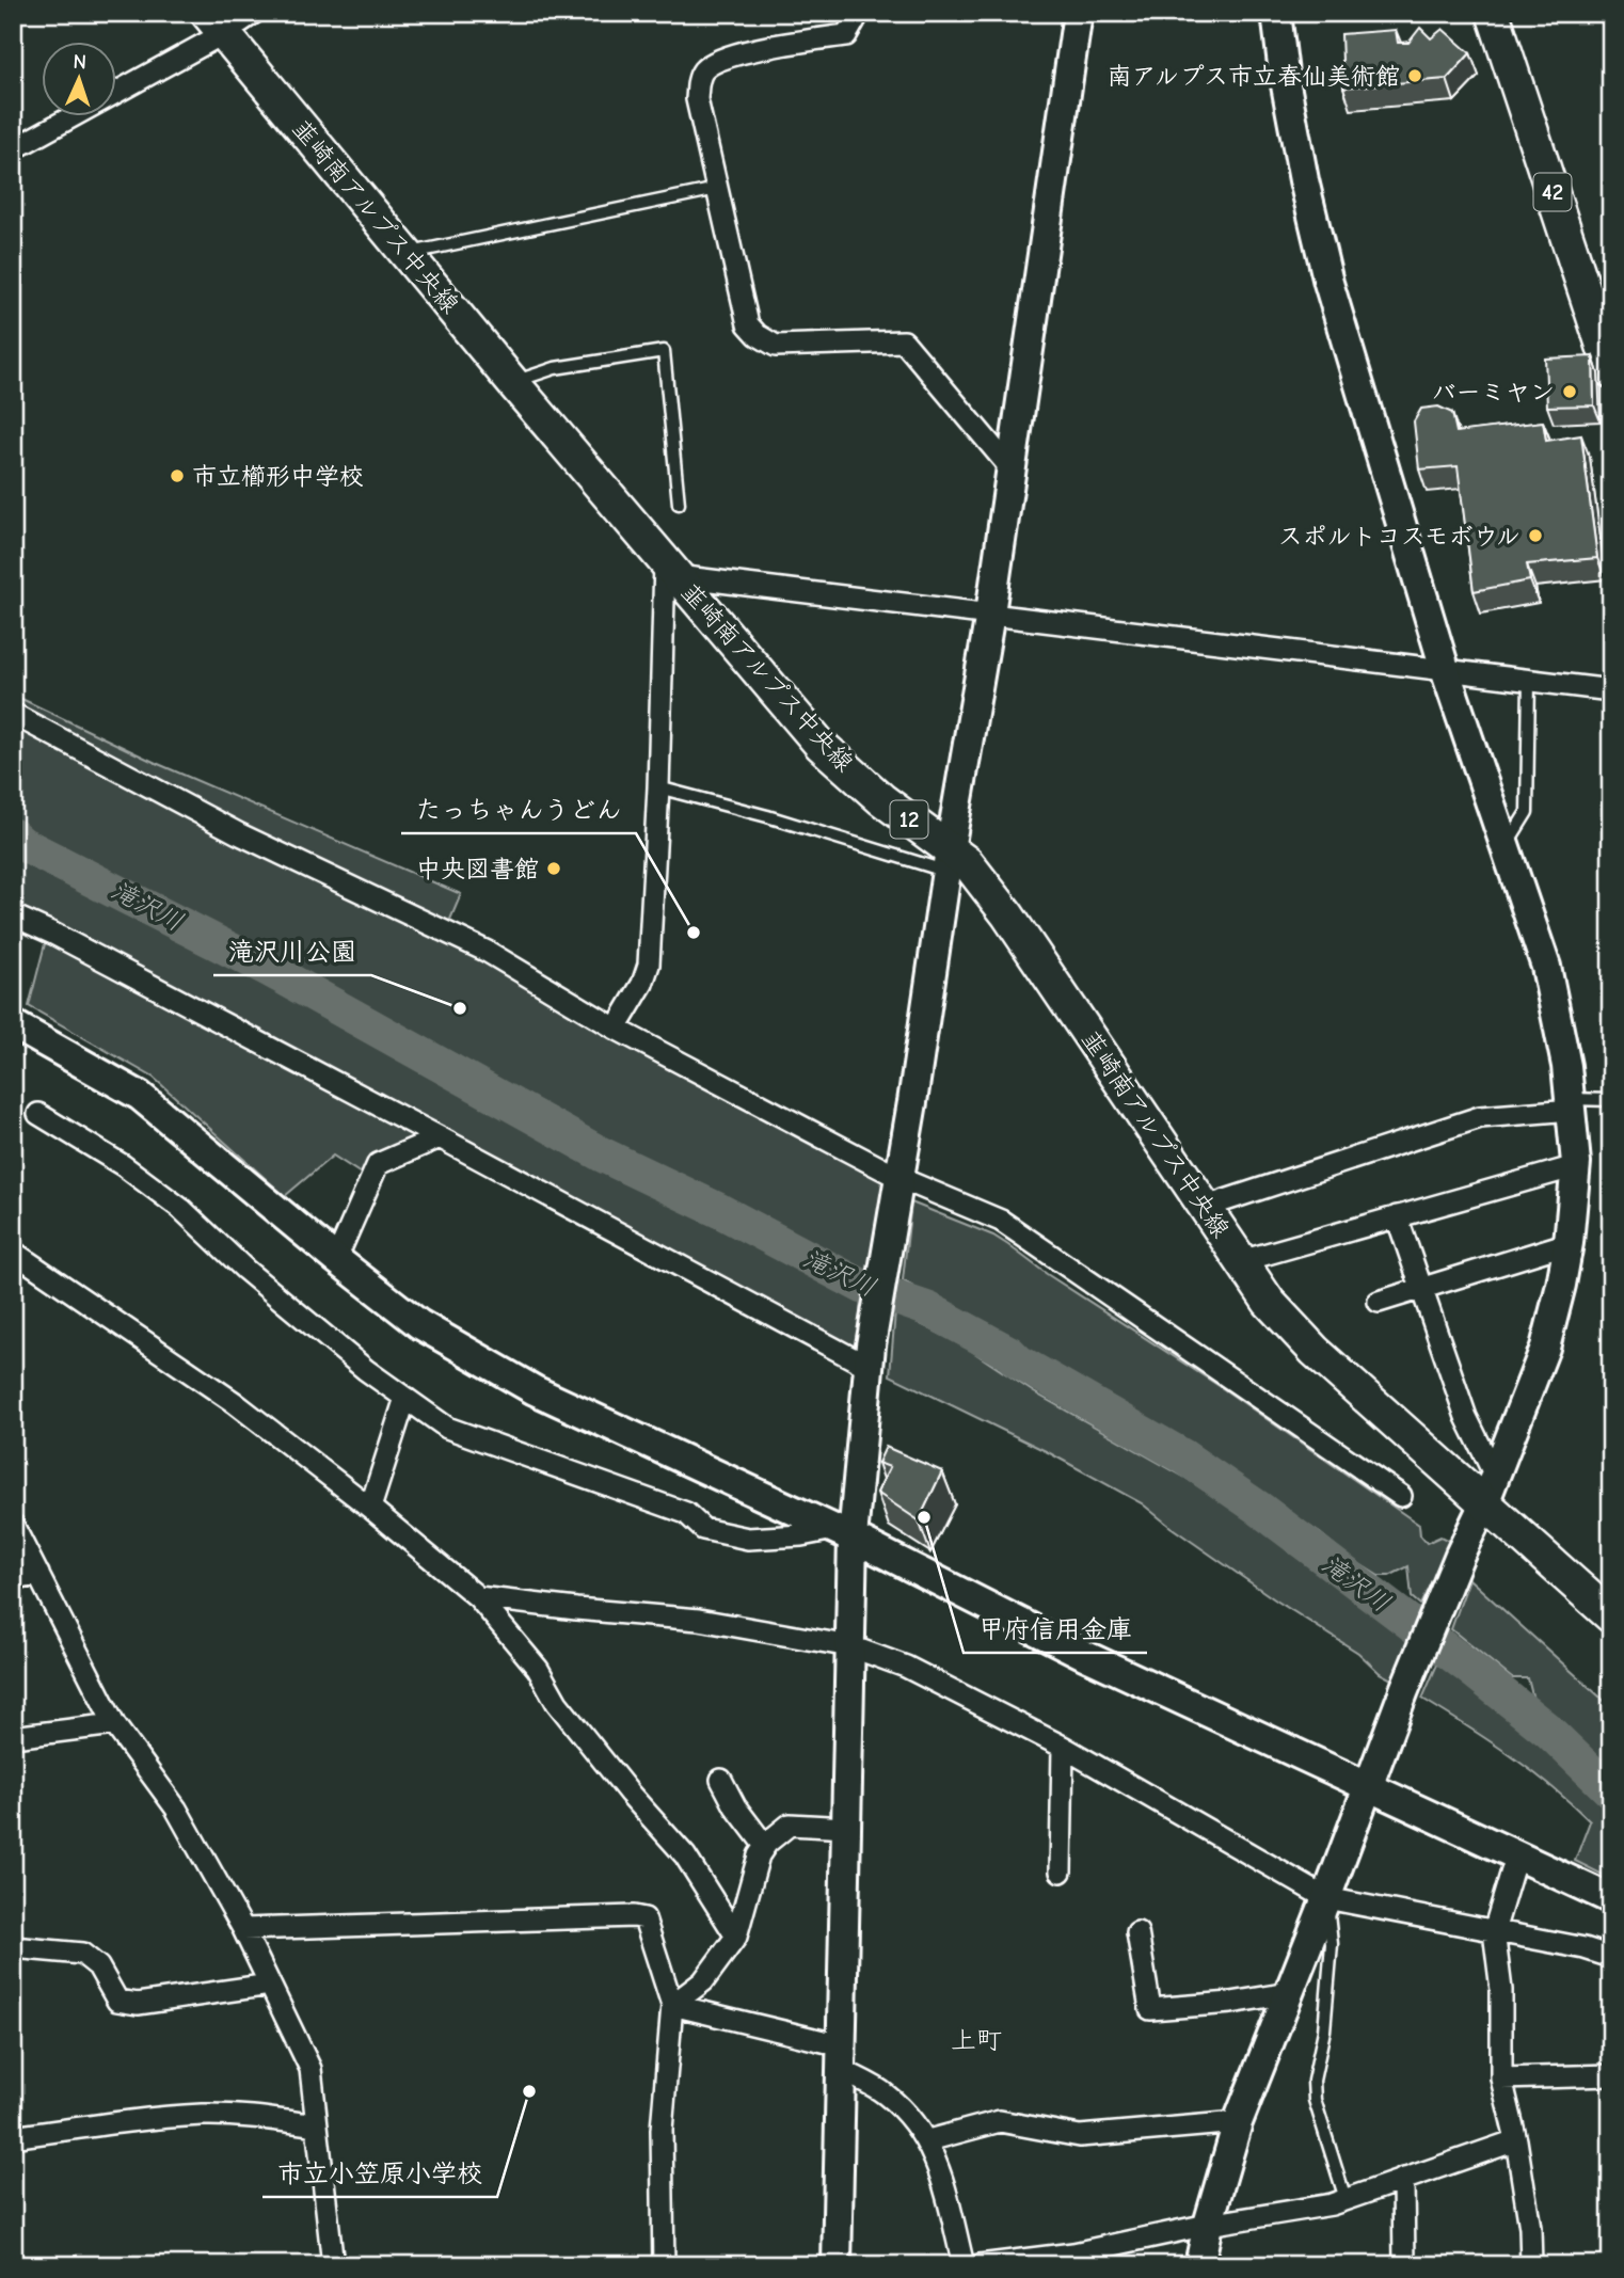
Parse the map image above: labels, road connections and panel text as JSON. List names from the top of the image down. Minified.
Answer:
{"streets":{"main road":["42","韮崎南アルプス中央線","12"]},"districts":["上町"],"water":["滝沢川"],"places":["南アルプス市立春仙美術館","バーミヤン","市立櫛形中学校","スポルトコスモボウル","中央図書館","たっちゃんうどん","滝沢川公園","甲府信用金庫","市立小笠原小学校"],"north":"top"}
